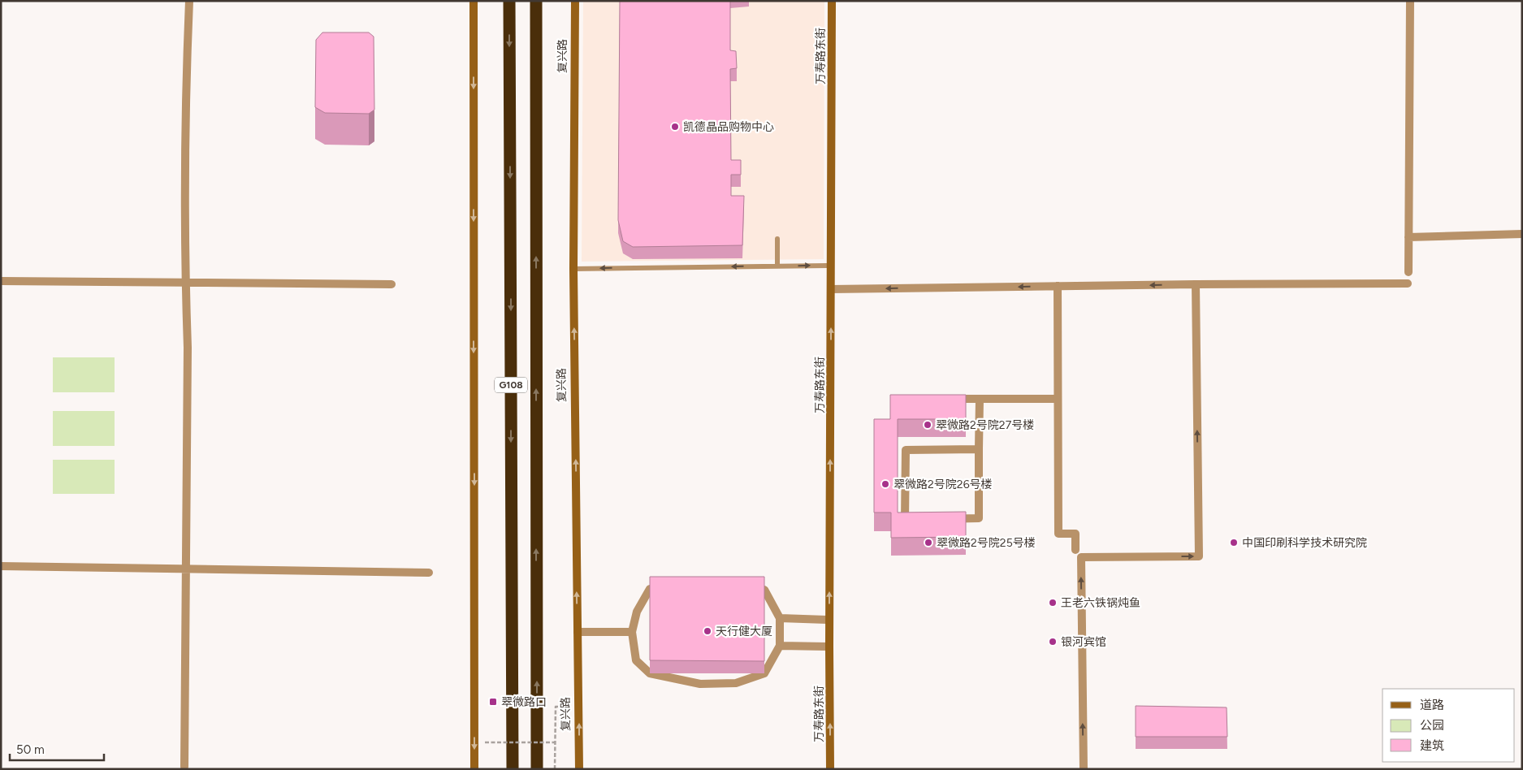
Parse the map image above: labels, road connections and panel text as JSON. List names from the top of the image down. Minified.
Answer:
{"streets":{"highway":["G108"],"street":["复兴路","万寿路东街"]},"one_way":["复兴路","万寿路东街"],"places":{"other":["凯德晶品购物中心","翠微路2号院27号楼","翠微路2号院26号楼","翠微路2号院25号楼","中国印刷科学技术研究院","王老六铁锅炖鱼","天行健大厦","银河宾馆"],"transit":["翠微路口"]},"legend":["道路","公园","建筑"],"scale_bar":"50 m"}
